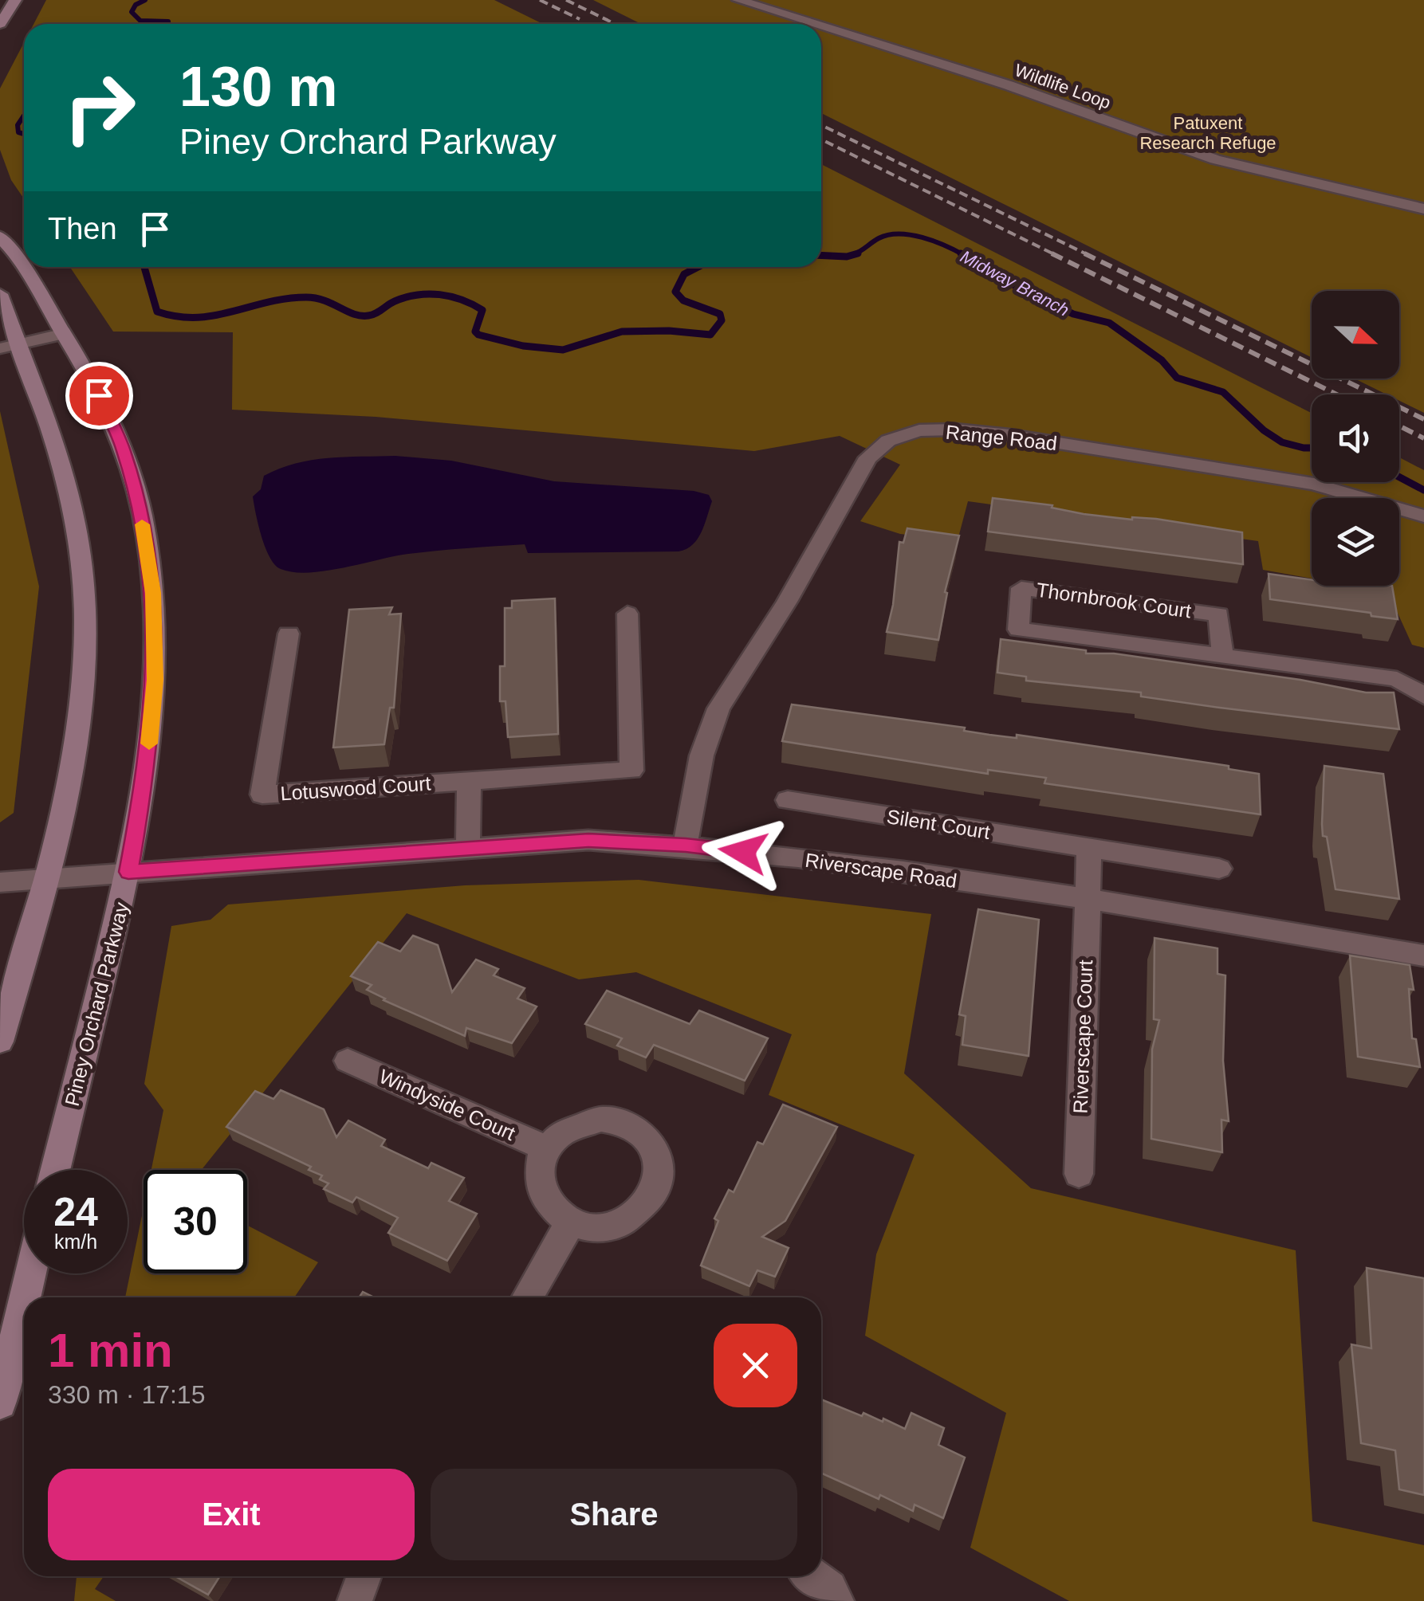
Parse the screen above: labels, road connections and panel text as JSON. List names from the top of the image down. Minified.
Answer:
{"streets":{"street":["Wildlife Loop","Range Road","Thornbrook Court","Lotuswood Court","Silent Court","Riverscape Road","Piney Orchard Parkway","Riverscape Court","Windyside Court"]},"crossings":[["Range Road","Riverscape Road"],["Riverscape Road","Piney Orchard Parkway"],["Riverscape Road","Riverscape Court"]],"water":["Midway Branch"],"parks":["Patuxent Research Refuge"],"north":"right","page":{"turn":["130 m","Piney Orchard Parkway"],"then":"Then","speed":"24 km/h","limit":"30","heading":["1 min","330 m · 17:15"],"buttons":["Exit","Share"]}}
